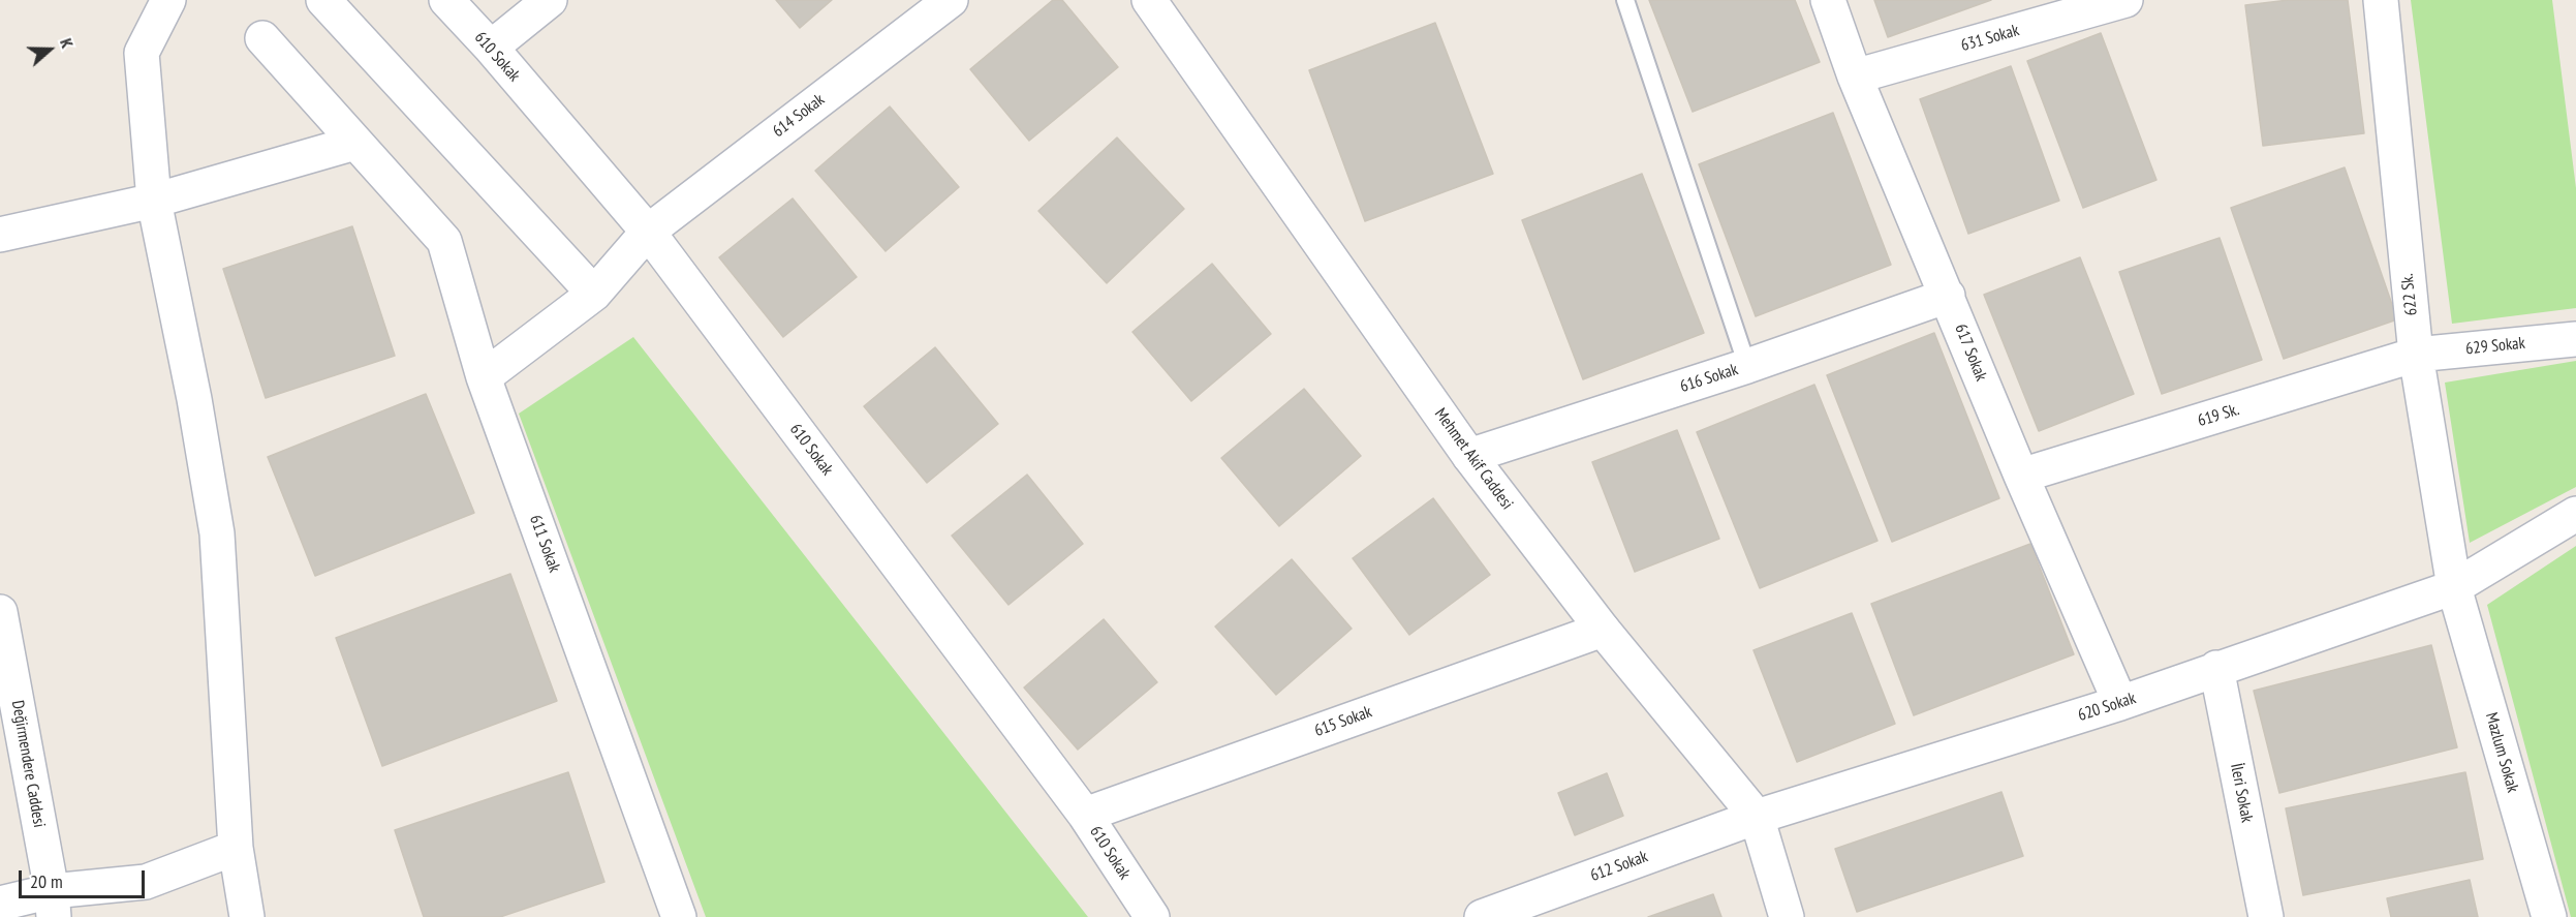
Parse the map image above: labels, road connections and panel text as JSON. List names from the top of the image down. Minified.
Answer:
{"streets":{"street":["631 Sokak","610 Sokak","614 Sokak","622 Sk.","629 Sokak","617 Sokak","616 Sokak","619 Sk.","Mehmet Akif Caddesi","611 Sokak","620 Sokak","615 Sokak","Mazlum Sokak","Değirmendere Caddesi","İleri Sokak","612 Sokak"]},"crossings":[["631 Sokak","617 Sokak"],["610 Sokak","614 Sokak"],["610 Sokak","615 Sokak"],["622 Sk.","629 Sokak"],["622 Sk.","619 Sk."],["622 Sk.","620 Sokak"],["622 Sk.","Mazlum Sokak"],["629 Sokak","619 Sk."],["617 Sokak","616 Sokak"],["617 Sokak","619 Sk."],["617 Sokak","620 Sokak"],["616 Sokak","Mehmet Akif Caddesi"],["Mehmet Akif Caddesi","620 Sokak"],["Mehmet Akif Caddesi","615 Sokak"],["Mehmet Akif Caddesi","612 Sokak"],["620 Sokak","Mazlum Sokak"],["620 Sokak","İleri Sokak"],["620 Sokak","612 Sokak"]],"scale_bar":"20 m","north":"right"}
